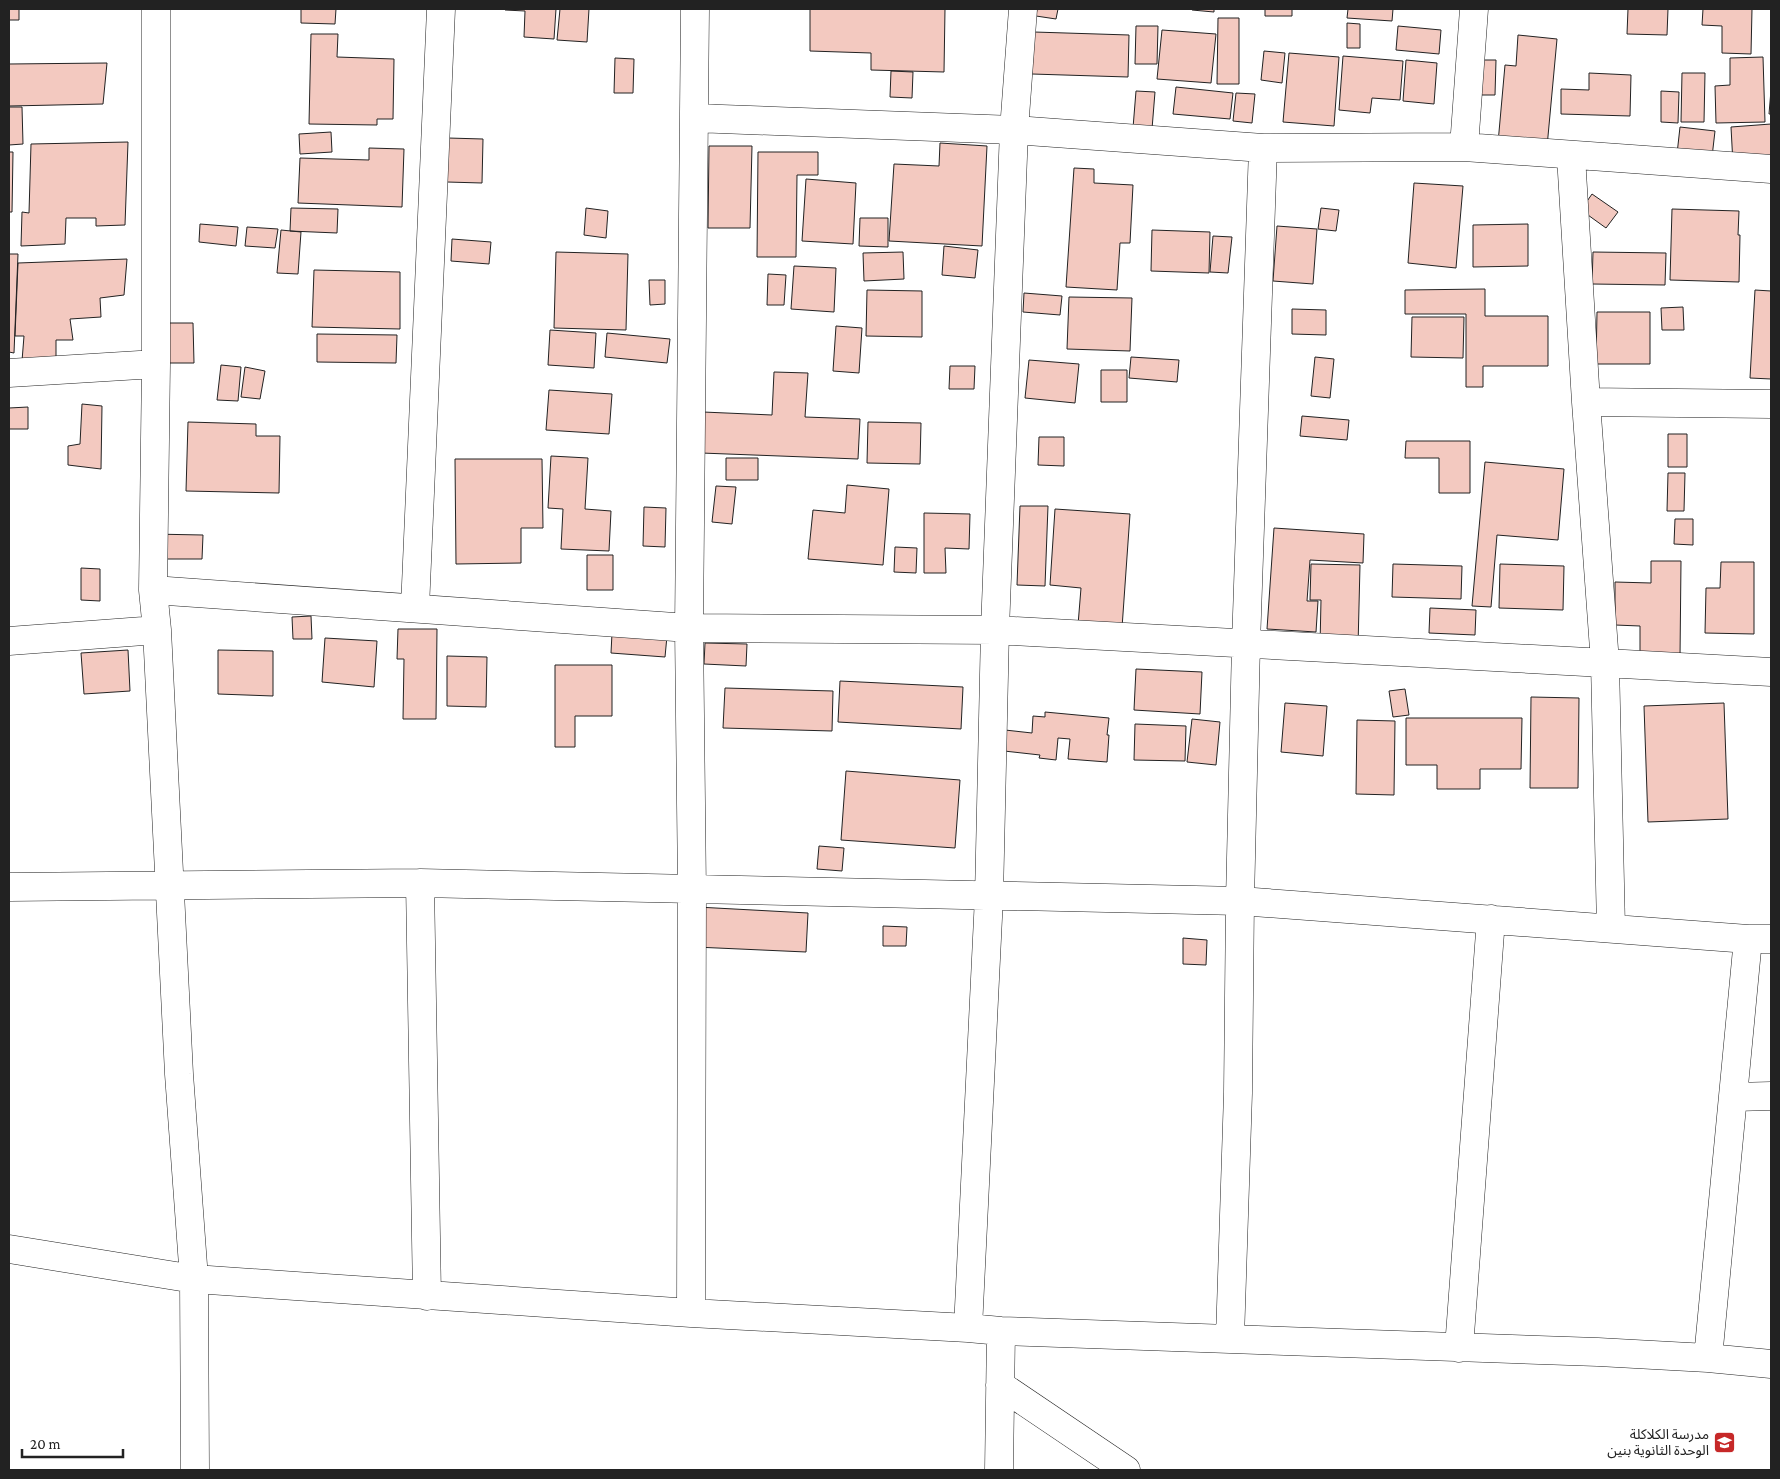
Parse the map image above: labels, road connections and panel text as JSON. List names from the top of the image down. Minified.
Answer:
{"places":{"school or university":["مدرسة الكلاكلة الوحدة الثانوية بنين"]},"scale_bar":"20 m"}
